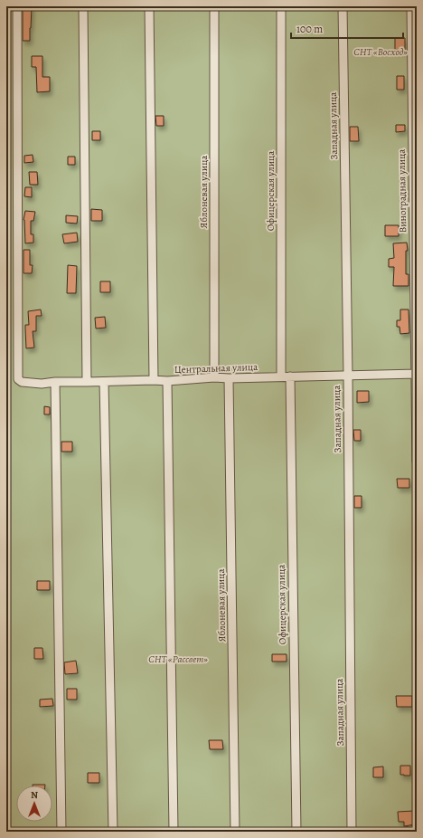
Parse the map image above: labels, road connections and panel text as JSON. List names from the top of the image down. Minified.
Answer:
{"streets":{"street":["Западная улица","Офицерская улица","Виноградная улица","Яблоневая улица","Центральная улица"]},"crossings":[["Западная улица","Центральная улица"],["Офицерская улица","Центральная улица"],["Виноградная улица","Центральная улица"],["Яблоневая улица","Центральная улица"]],"parks":["СНТ «Восход»","СНТ «Рассвет»"],"scale_bar":"100 m","north":"top"}
